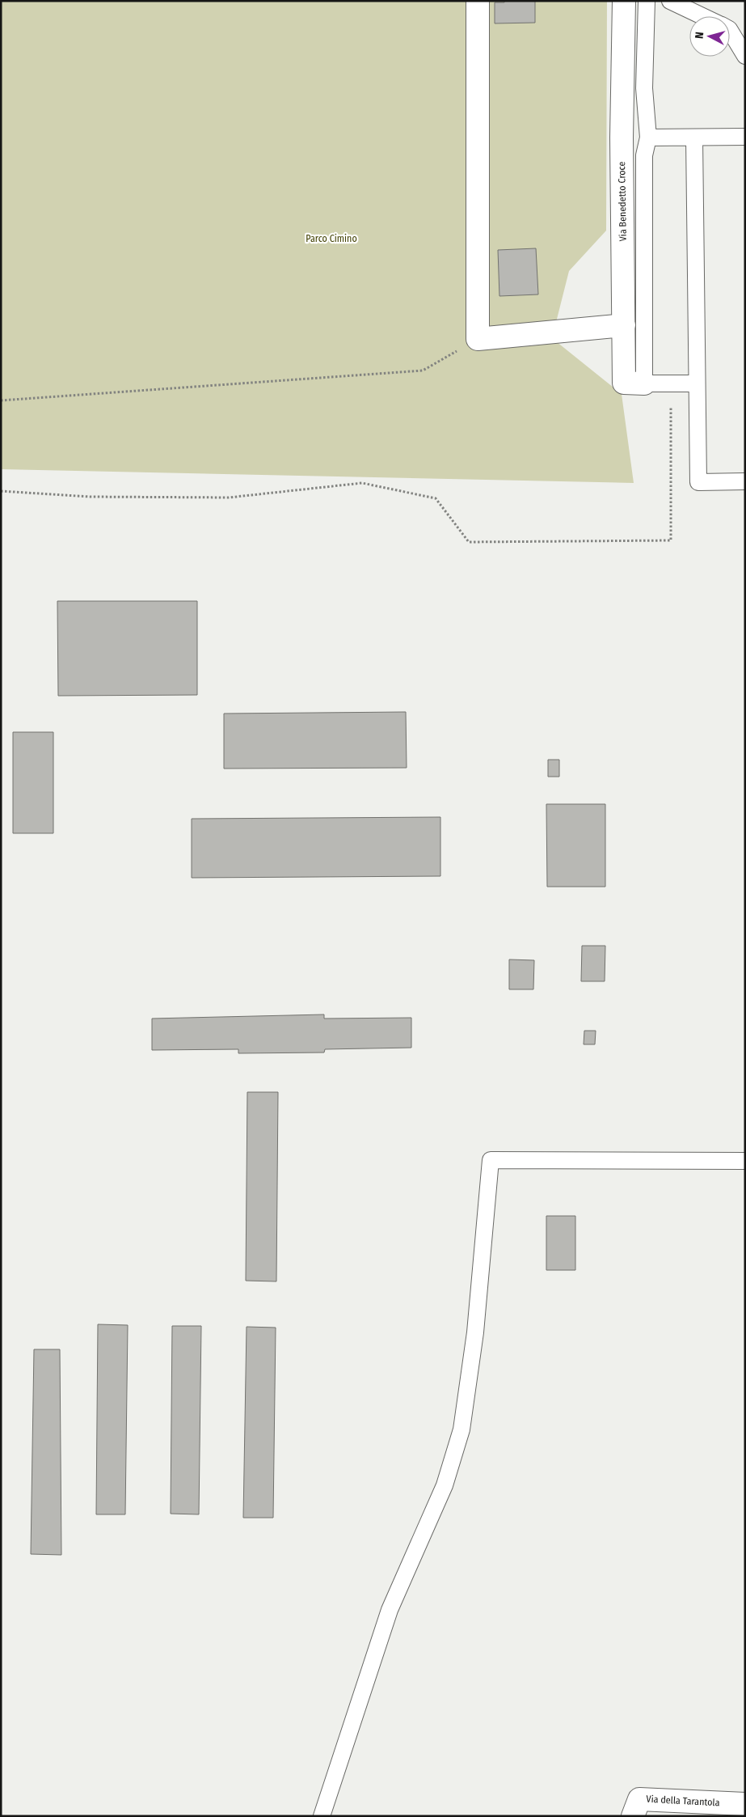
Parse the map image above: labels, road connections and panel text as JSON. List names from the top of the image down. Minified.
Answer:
{"streets":{"street":["Via Benedetto Croce","Via della Tarantola"]},"parks":["Parco Cimino"],"north":"left"}
